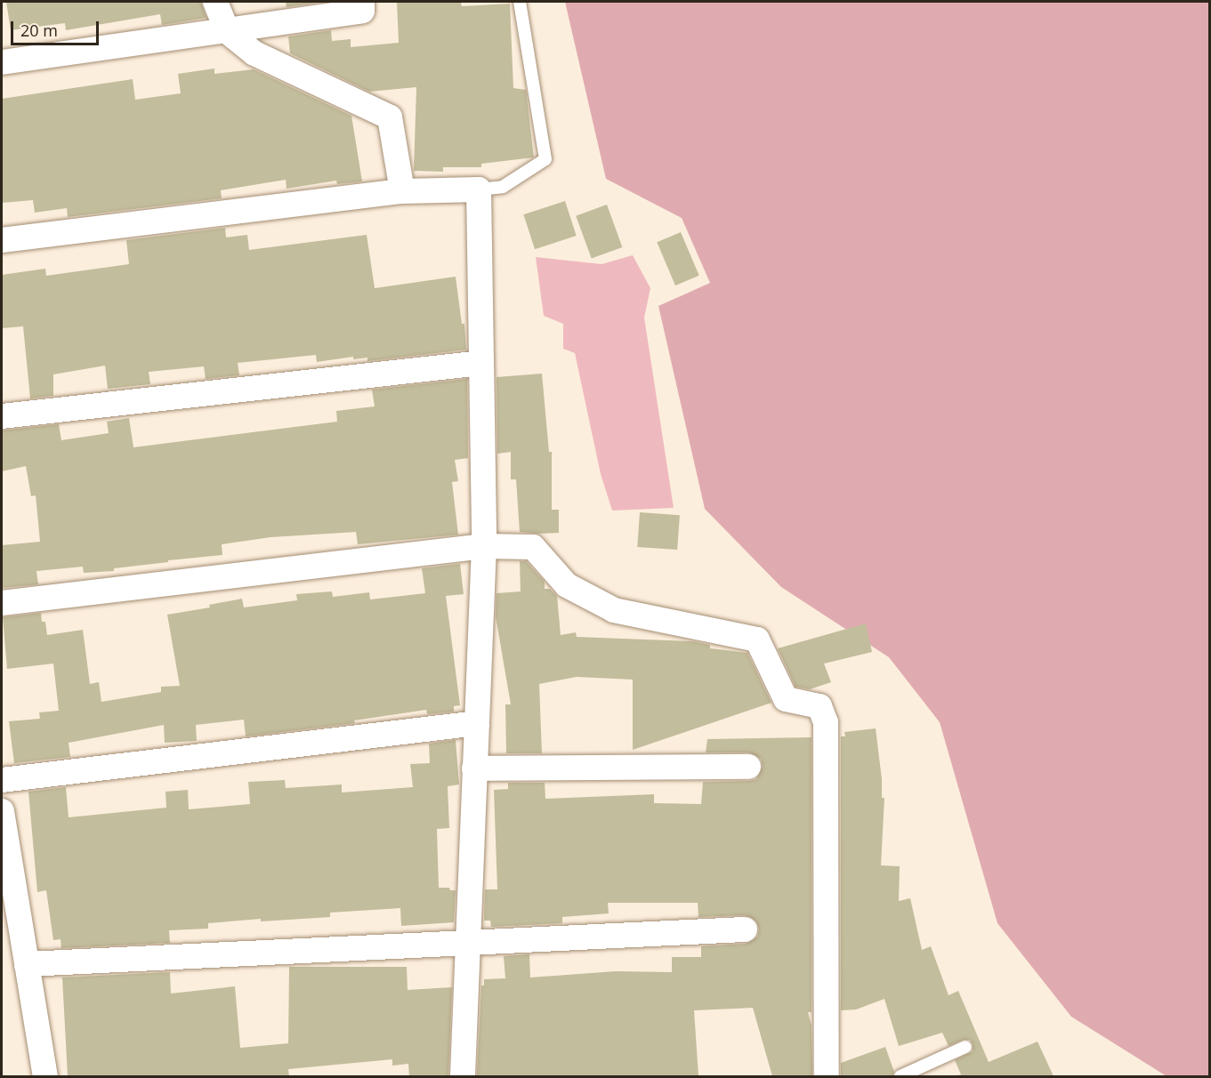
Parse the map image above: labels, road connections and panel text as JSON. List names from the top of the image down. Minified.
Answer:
{"scale_bar":"20 m"}
